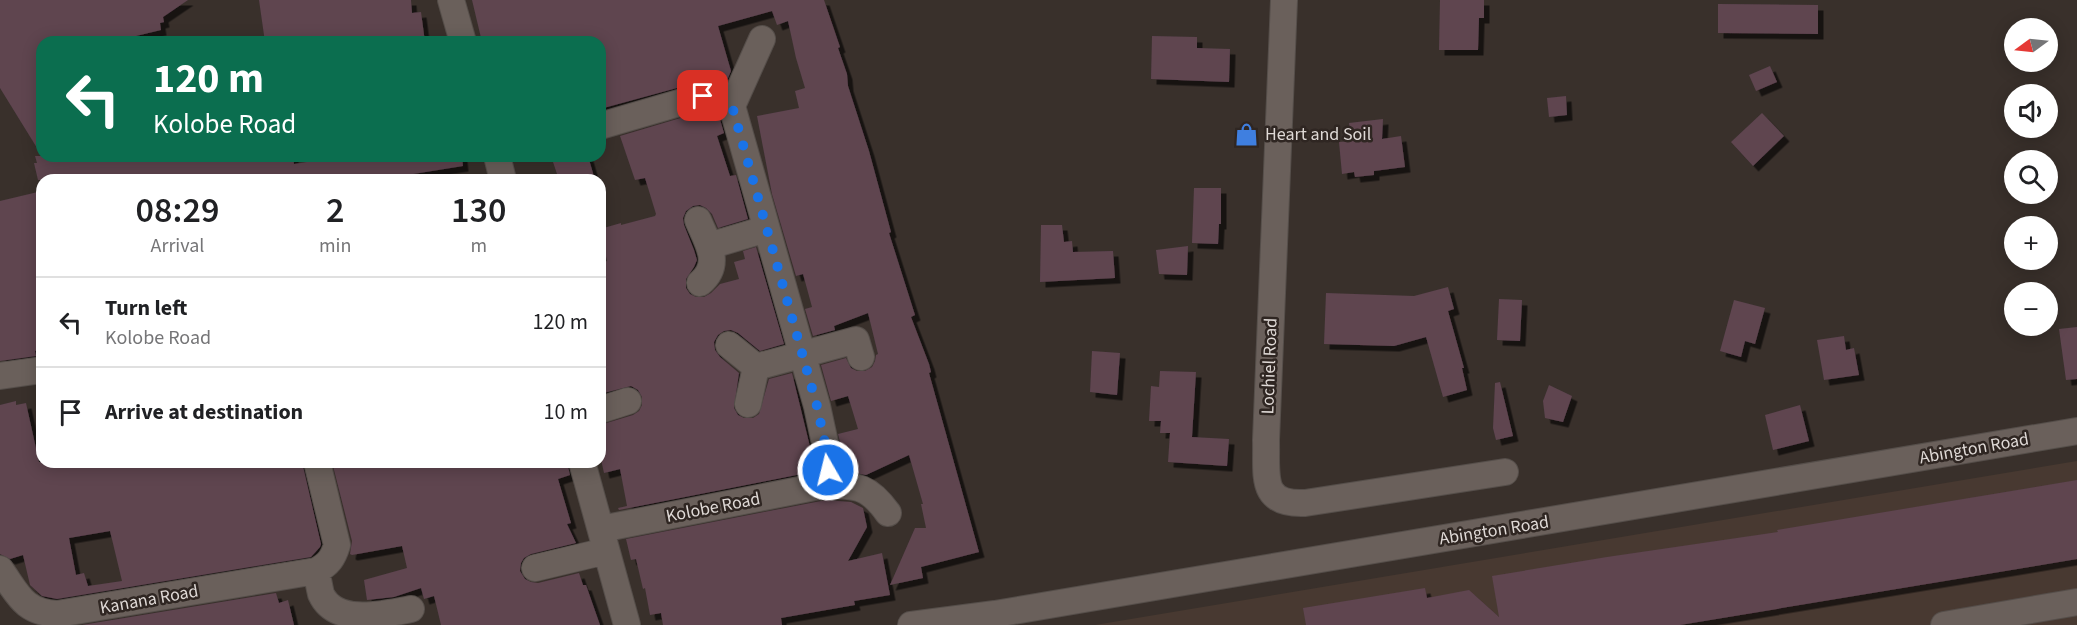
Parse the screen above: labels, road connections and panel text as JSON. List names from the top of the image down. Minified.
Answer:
{"streets":{"street":["Lochiel Road","Abington Road","Kolobe Road","Kanana Road"]},"places":{"shop":["Heart and Soil"]},"north":"left","page":{"map_buttons":["+","−"],"turn":["120 m","Kolobe Road"],"eta":["08:29","Arrival","2","min","130","m"],"list":[{"name":"Turn left","note":"Kolobe Road","value":"120 m"},{"name":"Arrive at destination","value":"10 m"}]}}
